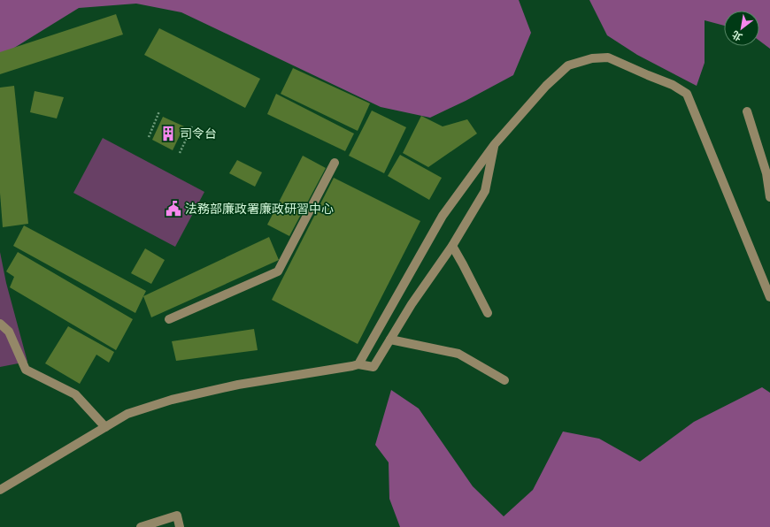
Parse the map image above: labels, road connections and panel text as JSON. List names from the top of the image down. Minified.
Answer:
{"places":{"building":["司令台"],"public building":["法務部廉政署廉政研習中心"]},"north":"bottom left"}
